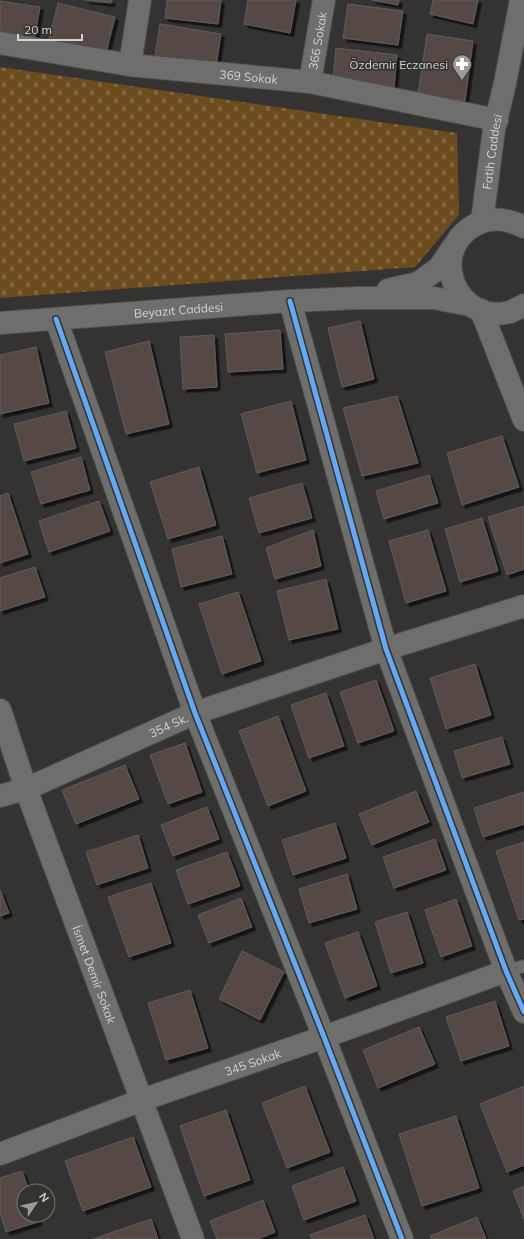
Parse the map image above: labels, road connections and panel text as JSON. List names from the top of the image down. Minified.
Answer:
{"streets":{"street":["366 Sokak","369 Sokak","Fatih Caddesi","Beyazıt Caddesi","354 Sk.","İsmet Demir Sokak","345 Sokak"]},"crossings":[["366 Sokak","369 Sokak"],["369 Sokak","Fatih Caddesi"],["354 Sk.","İsmet Demir Sokak"],["İsmet Demir Sokak","345 Sokak"]],"places":{"pharmacy":["Özdemir Eczanesi"]},"scale_bar":"20 m","north":"top right"}
